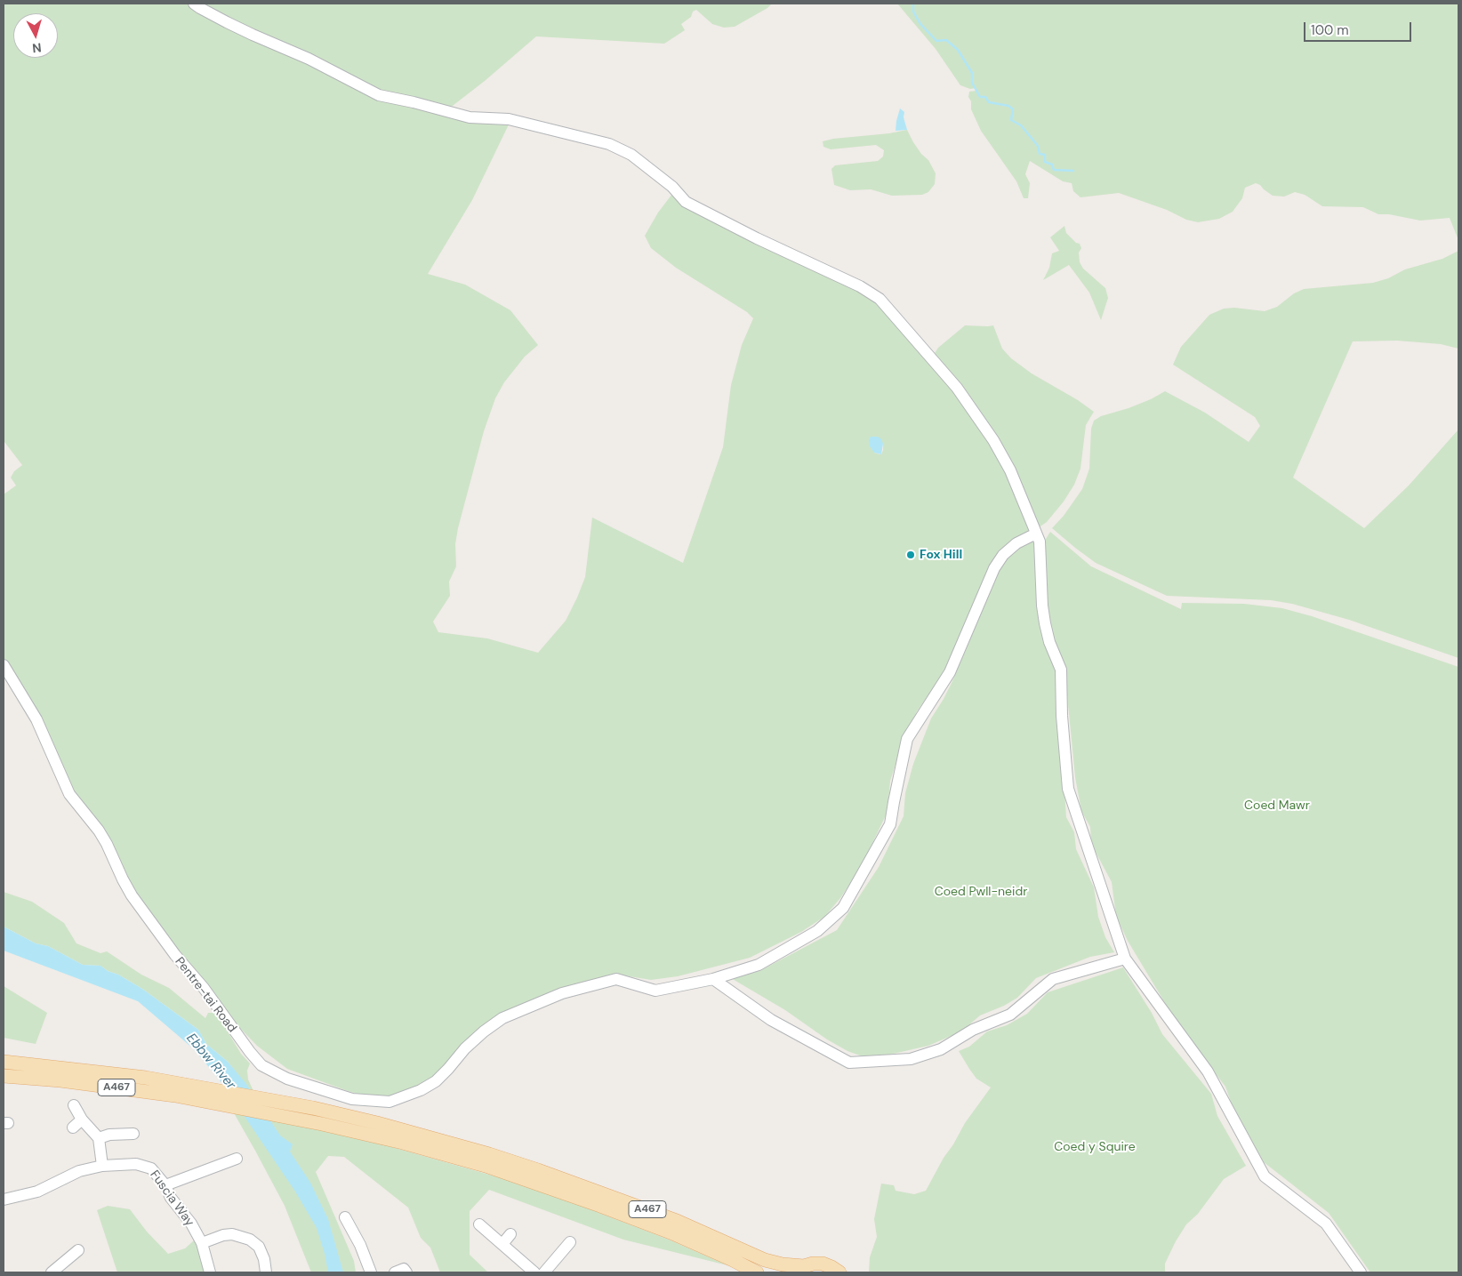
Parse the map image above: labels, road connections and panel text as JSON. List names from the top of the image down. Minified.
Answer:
{"streets":{"main road":["A467"],"street":["Pentre-tai Road","Fuscia Way"]},"water":["Ebbw River"],"parks":["Coed Mawr","Coed Pwll-neidr","Coed y Squire"],"places":["Fox Hill"],"scale_bar":"100 m","north":"bottom"}
